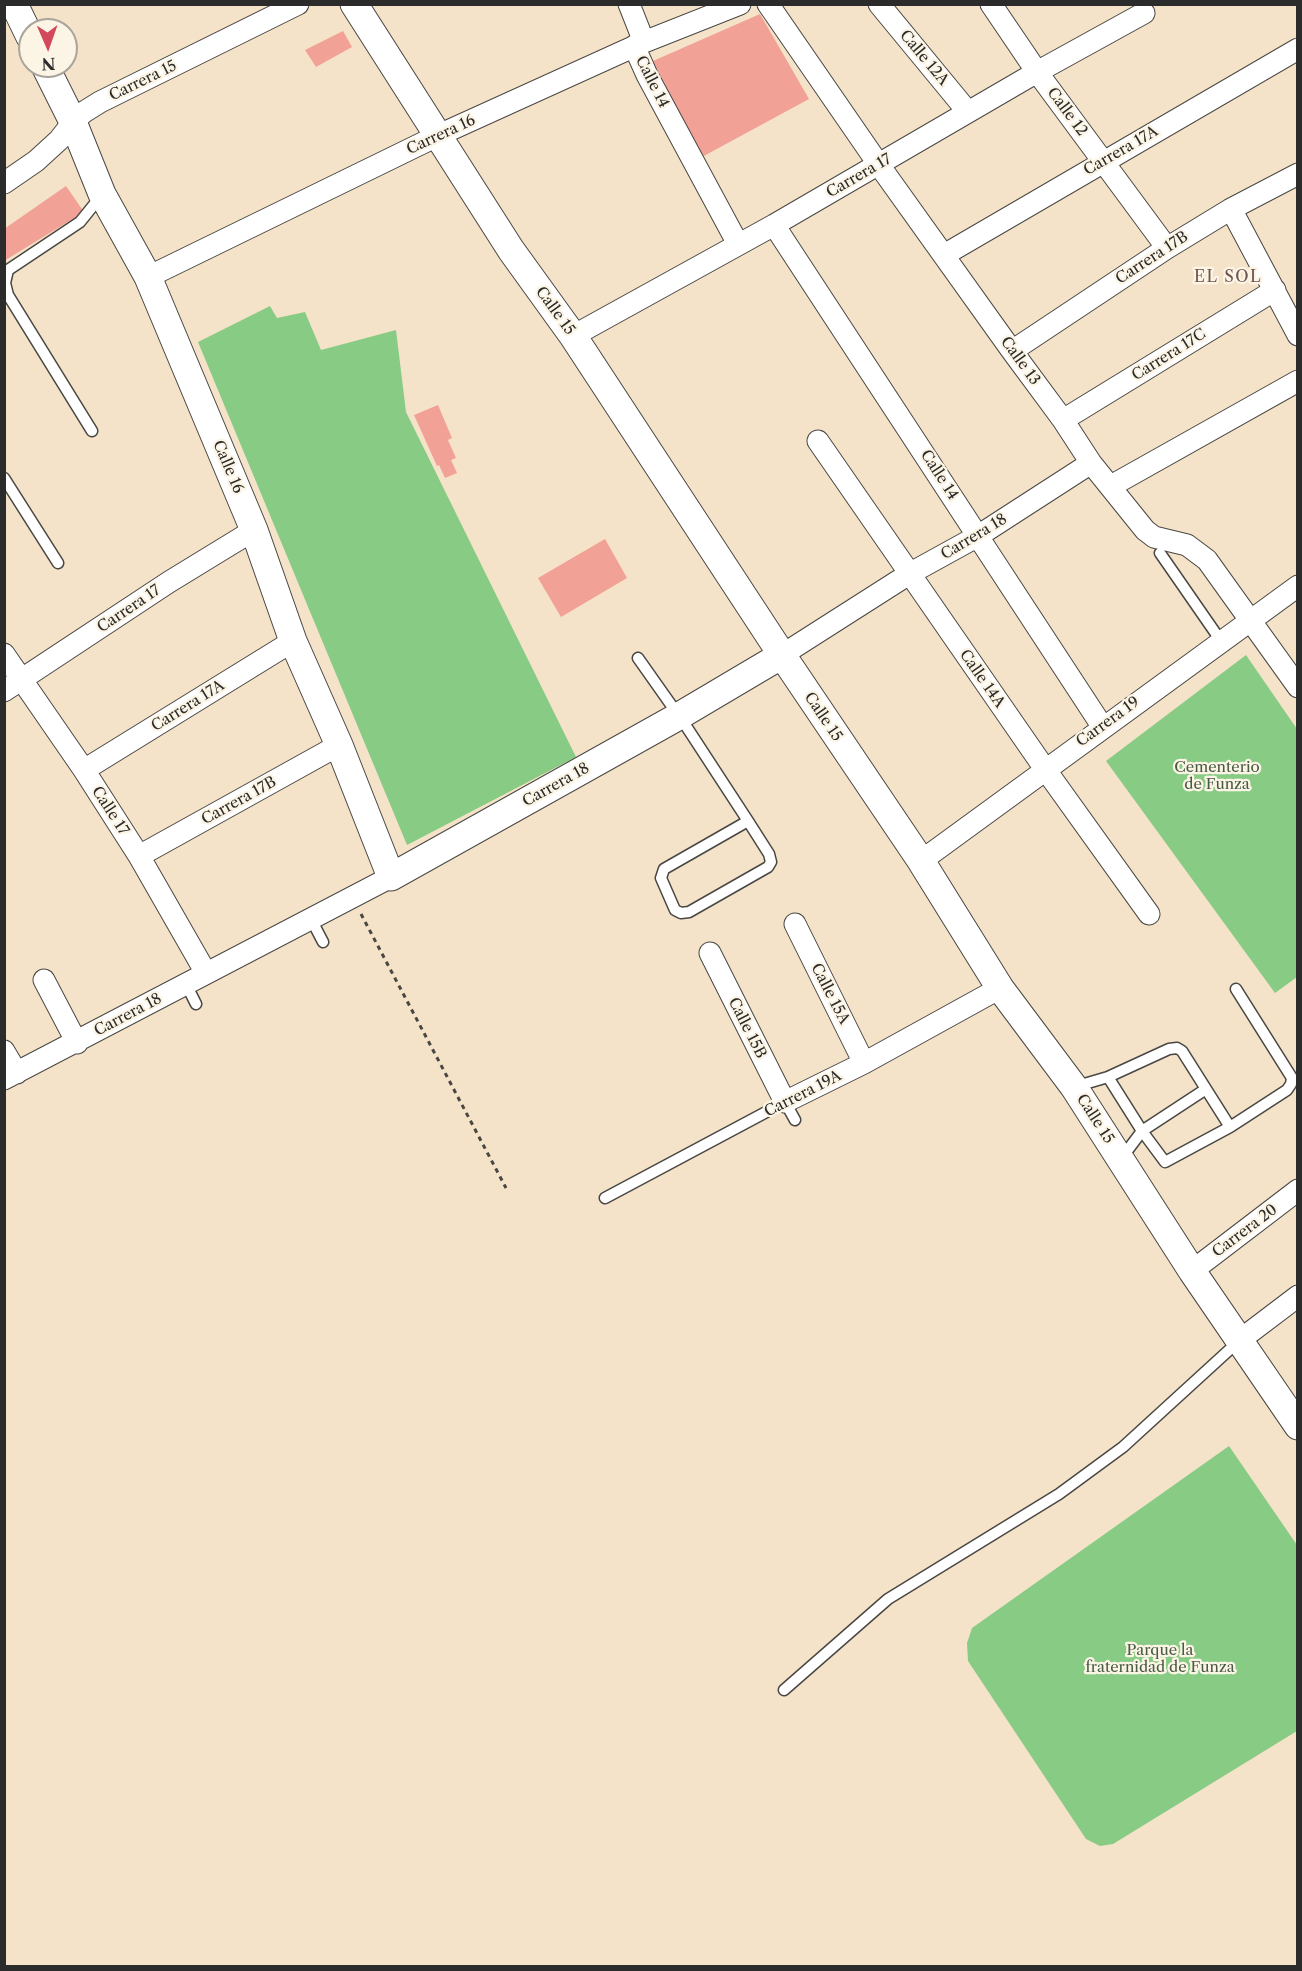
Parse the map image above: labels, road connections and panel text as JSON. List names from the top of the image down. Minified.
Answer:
{"streets":{"street":["Calle 12A","Carrera 15","Calle 14","Calle 12","Carrera 16","Carrera 17A","Carrera 17","Carrera 17B","Calle 15","Carrera 17C","Calle 13","Calle 16","Carrera 18","Calle 14A","Carrera 19","Calle 17","Calle 15A","Calle 15B","Carrera 19A","Carrera 20"]},"crossings":[["Calle 12A","Carrera 17"],["Carrera 15","Calle 16"],["Calle 14","Carrera 16"],["Calle 14","Carrera 17"],["Calle 14","Carrera 18"],["Calle 14","Carrera 19"],["Calle 12","Carrera 17A"],["Calle 12","Carrera 17"],["Calle 12","Carrera 17B"],["Carrera 16","Calle 15"],["Carrera 16","Calle 16"],["Carrera 17A","Calle 13"],["Carrera 17A","Calle 16"],["Carrera 17A","Calle 17"],["Carrera 17","Calle 15"],["Carrera 17","Calle 13"],["Carrera 17","Calle 16"],["Carrera 17","Calle 17"],["Carrera 17B","Calle 13"],["Carrera 17B","Calle 16"],["Carrera 17B","Calle 17"],["Calle 15","Carrera 18"],["Calle 15","Carrera 19"],["Calle 15","Carrera 19A"],["Calle 15","Carrera 20"],["Carrera 17C","Calle 13"],["Calle 13","Carrera 18"],["Calle 13","Carrera 19"],["Calle 16","Carrera 18"],["Carrera 18","Calle 14A"],["Carrera 18","Calle 17"],["Calle 14A","Carrera 19"],["Calle 15A","Carrera 19A"],["Calle 15B","Carrera 19A"]],"districts":["EL SOL"],"parks":["Cementerio de Funza","Parque la fraternidad de Funza"],"north":"bottom"}
